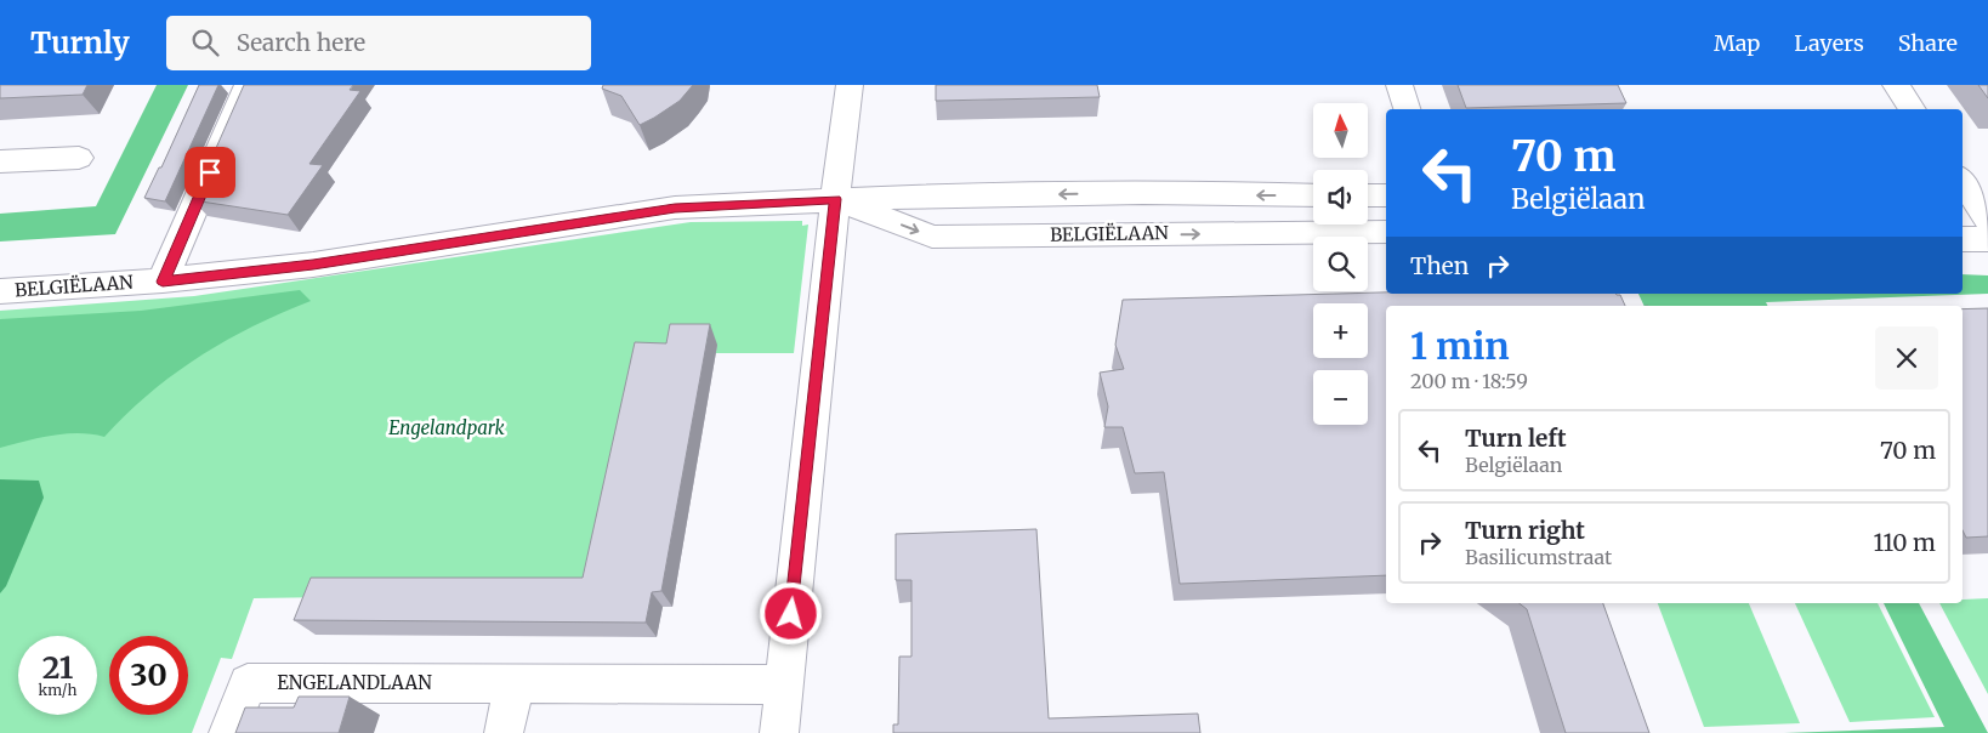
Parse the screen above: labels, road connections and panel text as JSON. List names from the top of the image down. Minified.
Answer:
{"streets":{"street":["BELGIËLAAN","ENGELANDLAAN"]},"parks":["Engelandpark"],"north":"top","page":{"header":"Turnly","search":"Search here","nav":["Map","Layers","Share"],"map_buttons":["+","−"],"turn":["70 m","Belgiëlaan"],"then":"Then","heading":["1 min","200 m · 18:59"],"list":[{"name":"Turn left","note":"Belgiëlaan","value":"70 m"},{"name":"Turn right","note":"Basilicumstraat","value":"110 m"}],"speed":"21 km/h","limit":"30"}}
